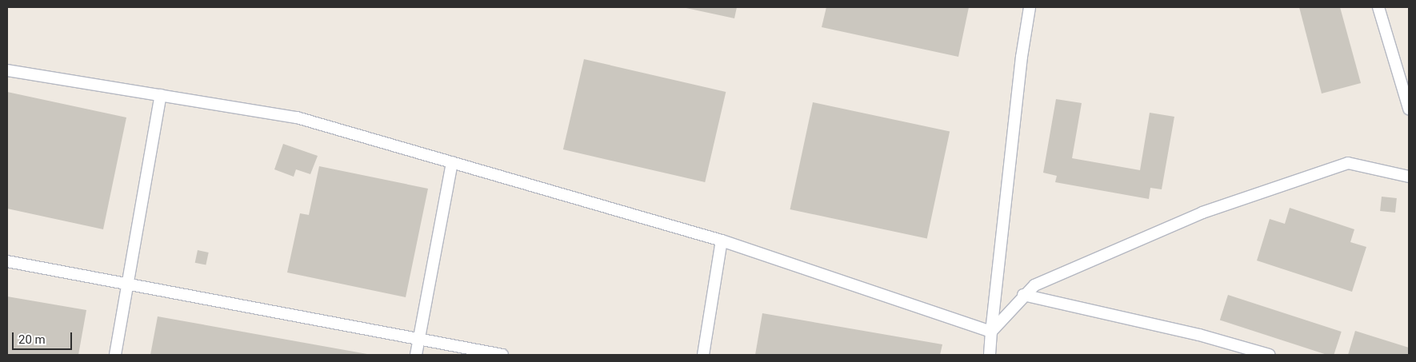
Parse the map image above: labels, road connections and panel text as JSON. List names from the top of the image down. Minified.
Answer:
{"scale_bar":"20 m"}
